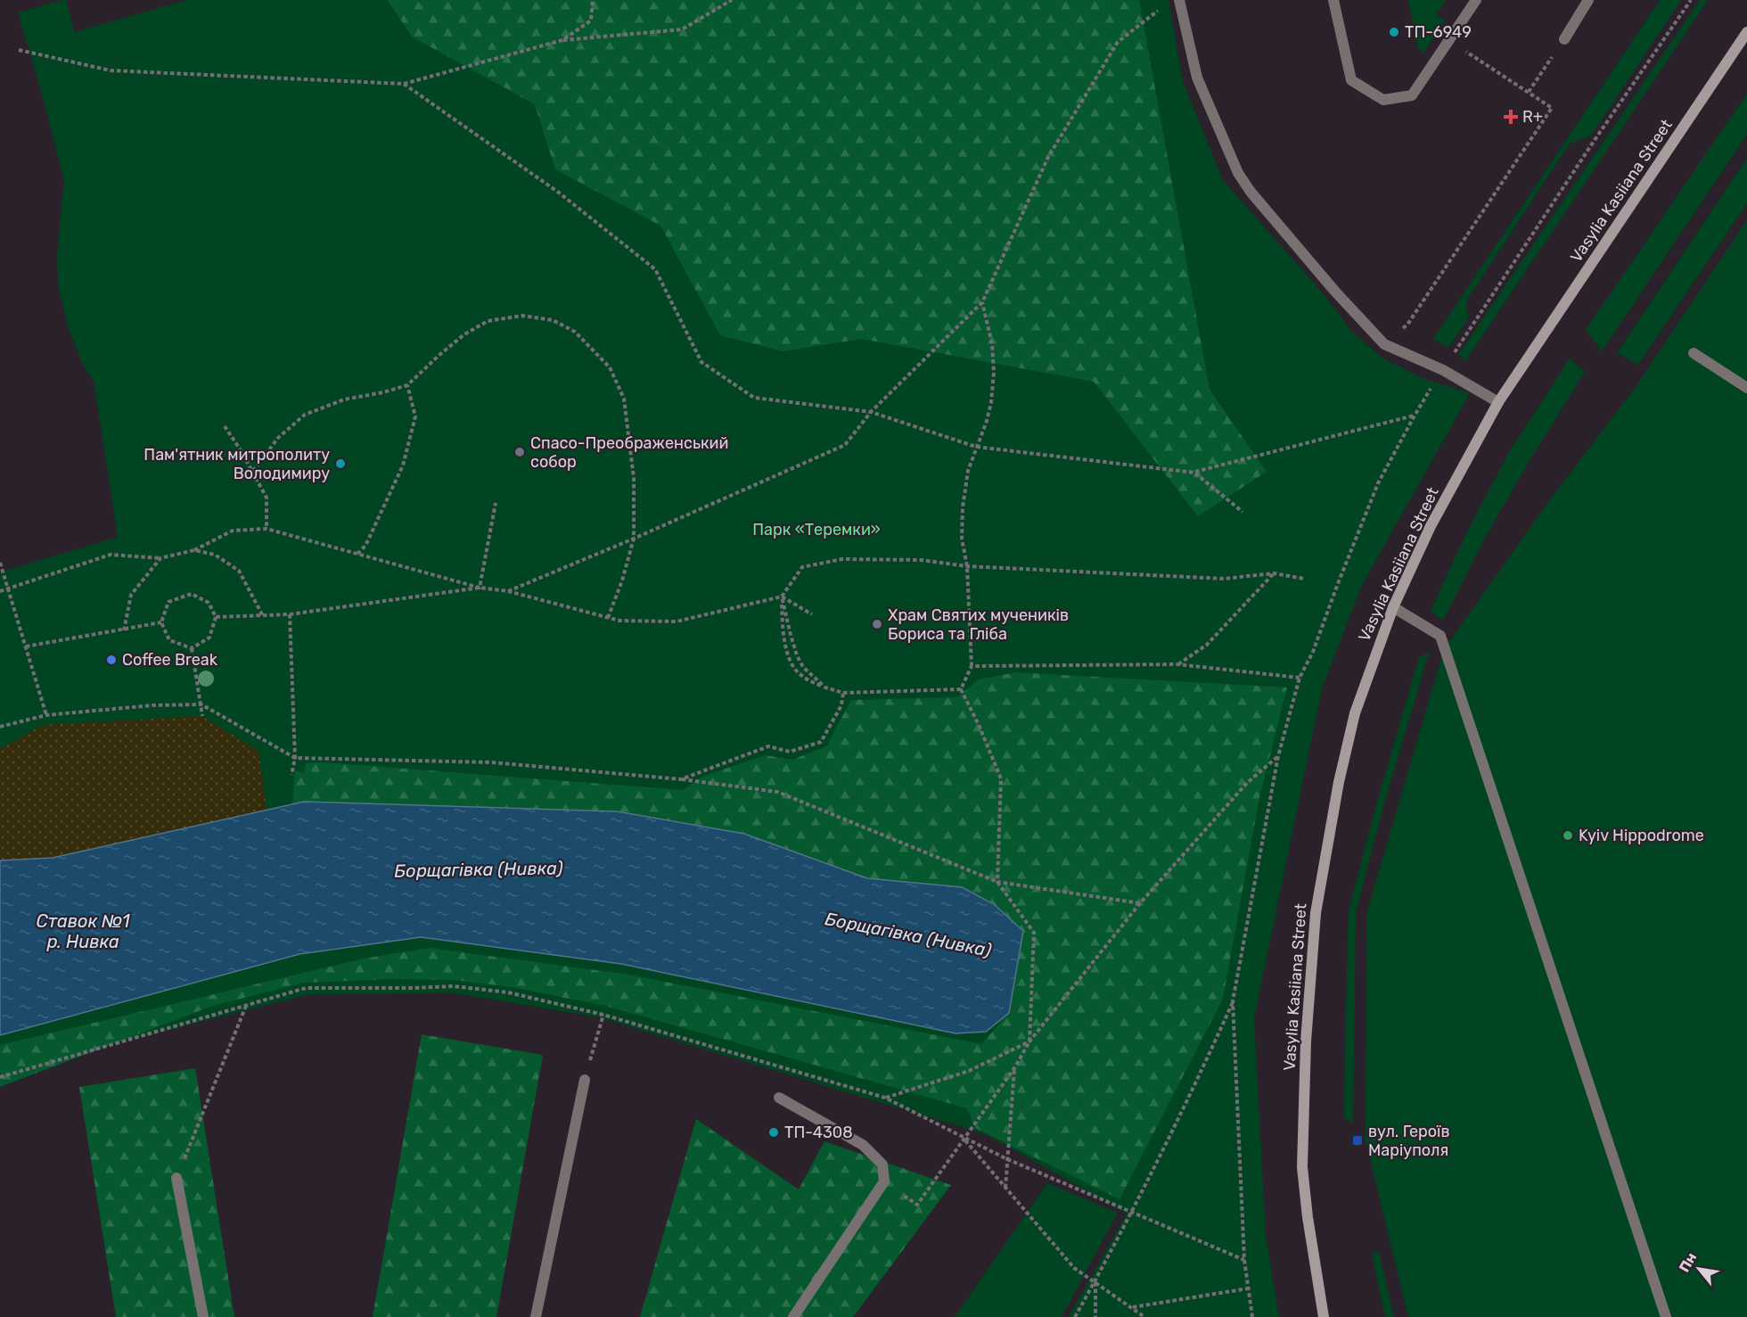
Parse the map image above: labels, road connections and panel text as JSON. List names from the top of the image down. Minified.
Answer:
{"streets":{"street":["Vasylia Kasiiana Street"]},"water":["Борщагівка (Нивка)","Ставок №1 р. Нивка"],"parks":["Парк «Теремки»"],"places":{"other":["ТП-6949","Спасо-Преображенський собор","Пам'ятник митрополиту Володимиру","Храм Святих мучеників Бориса та Гліба","Coffee Break","Kyiv Hippodrome","ТП-4308"],"health":["R+"],"transit":["вул. Героїв Маріуполя"]},"north":"top left"}
